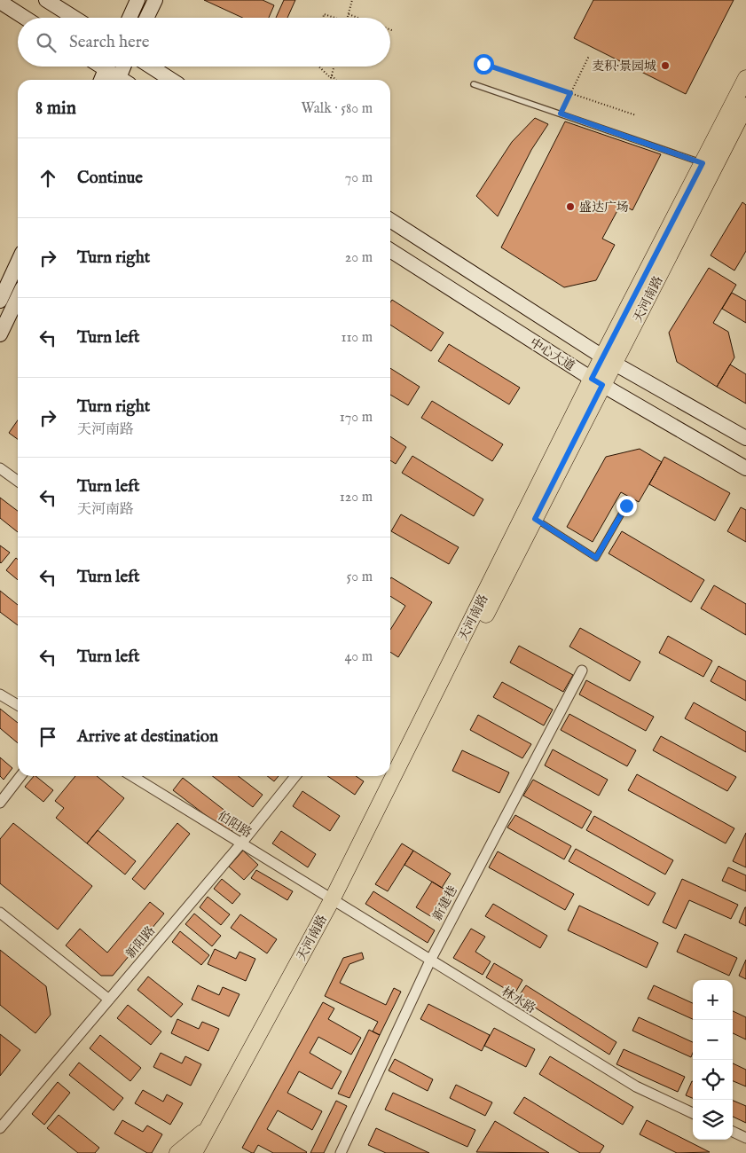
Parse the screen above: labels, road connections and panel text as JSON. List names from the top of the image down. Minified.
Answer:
{"streets":{"main road":["天河南路","中心大道"],"street":["伯阳路","新建巷","新阳路","林水路"]},"crossings":[["天河南路","中心大道"],["天河南路","伯阳路"],["天河南路","林水路"],["伯阳路","新阳路"],["伯阳路","林水路"],["新建巷","林水路"]],"places":["麦积·景园城","盛达广场"],"page":{"search":"Search here","heading":["8 min","Walk · 580 m"],"list":[["Continue","70 m"],["Turn right","20 m"],["Turn left","110 m"],["Turn right","天河南路","170 m"],["Turn left","天河南路","120 m"],["Turn left","50 m"],["Turn left","40 m"],"Arrive at destination"],"map_buttons":["+","−"]}}
